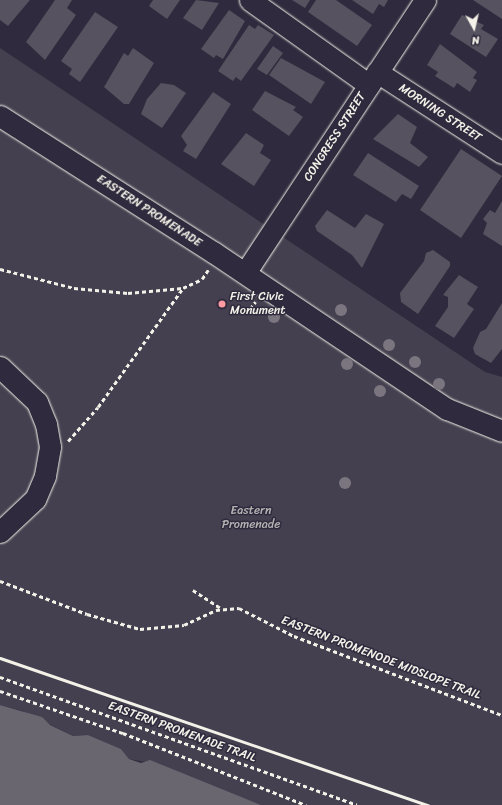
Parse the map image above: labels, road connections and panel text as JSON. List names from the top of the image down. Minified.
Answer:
{"streets":{"street":["MORNING STREET","CONGRESS STREET","EASTERN PROMENADE"],"path":["EASTERN PROMENODE MIDSLOPE TRAIL","EASTERN PROMENADE TRAIL"]},"crossings":[["MORNING STREET","CONGRESS STREET"],["CONGRESS STREET","EASTERN PROMENADE"]],"parks":["Eastern Promenade"],"places":["First Civic Monument"],"north":"bottom"}
